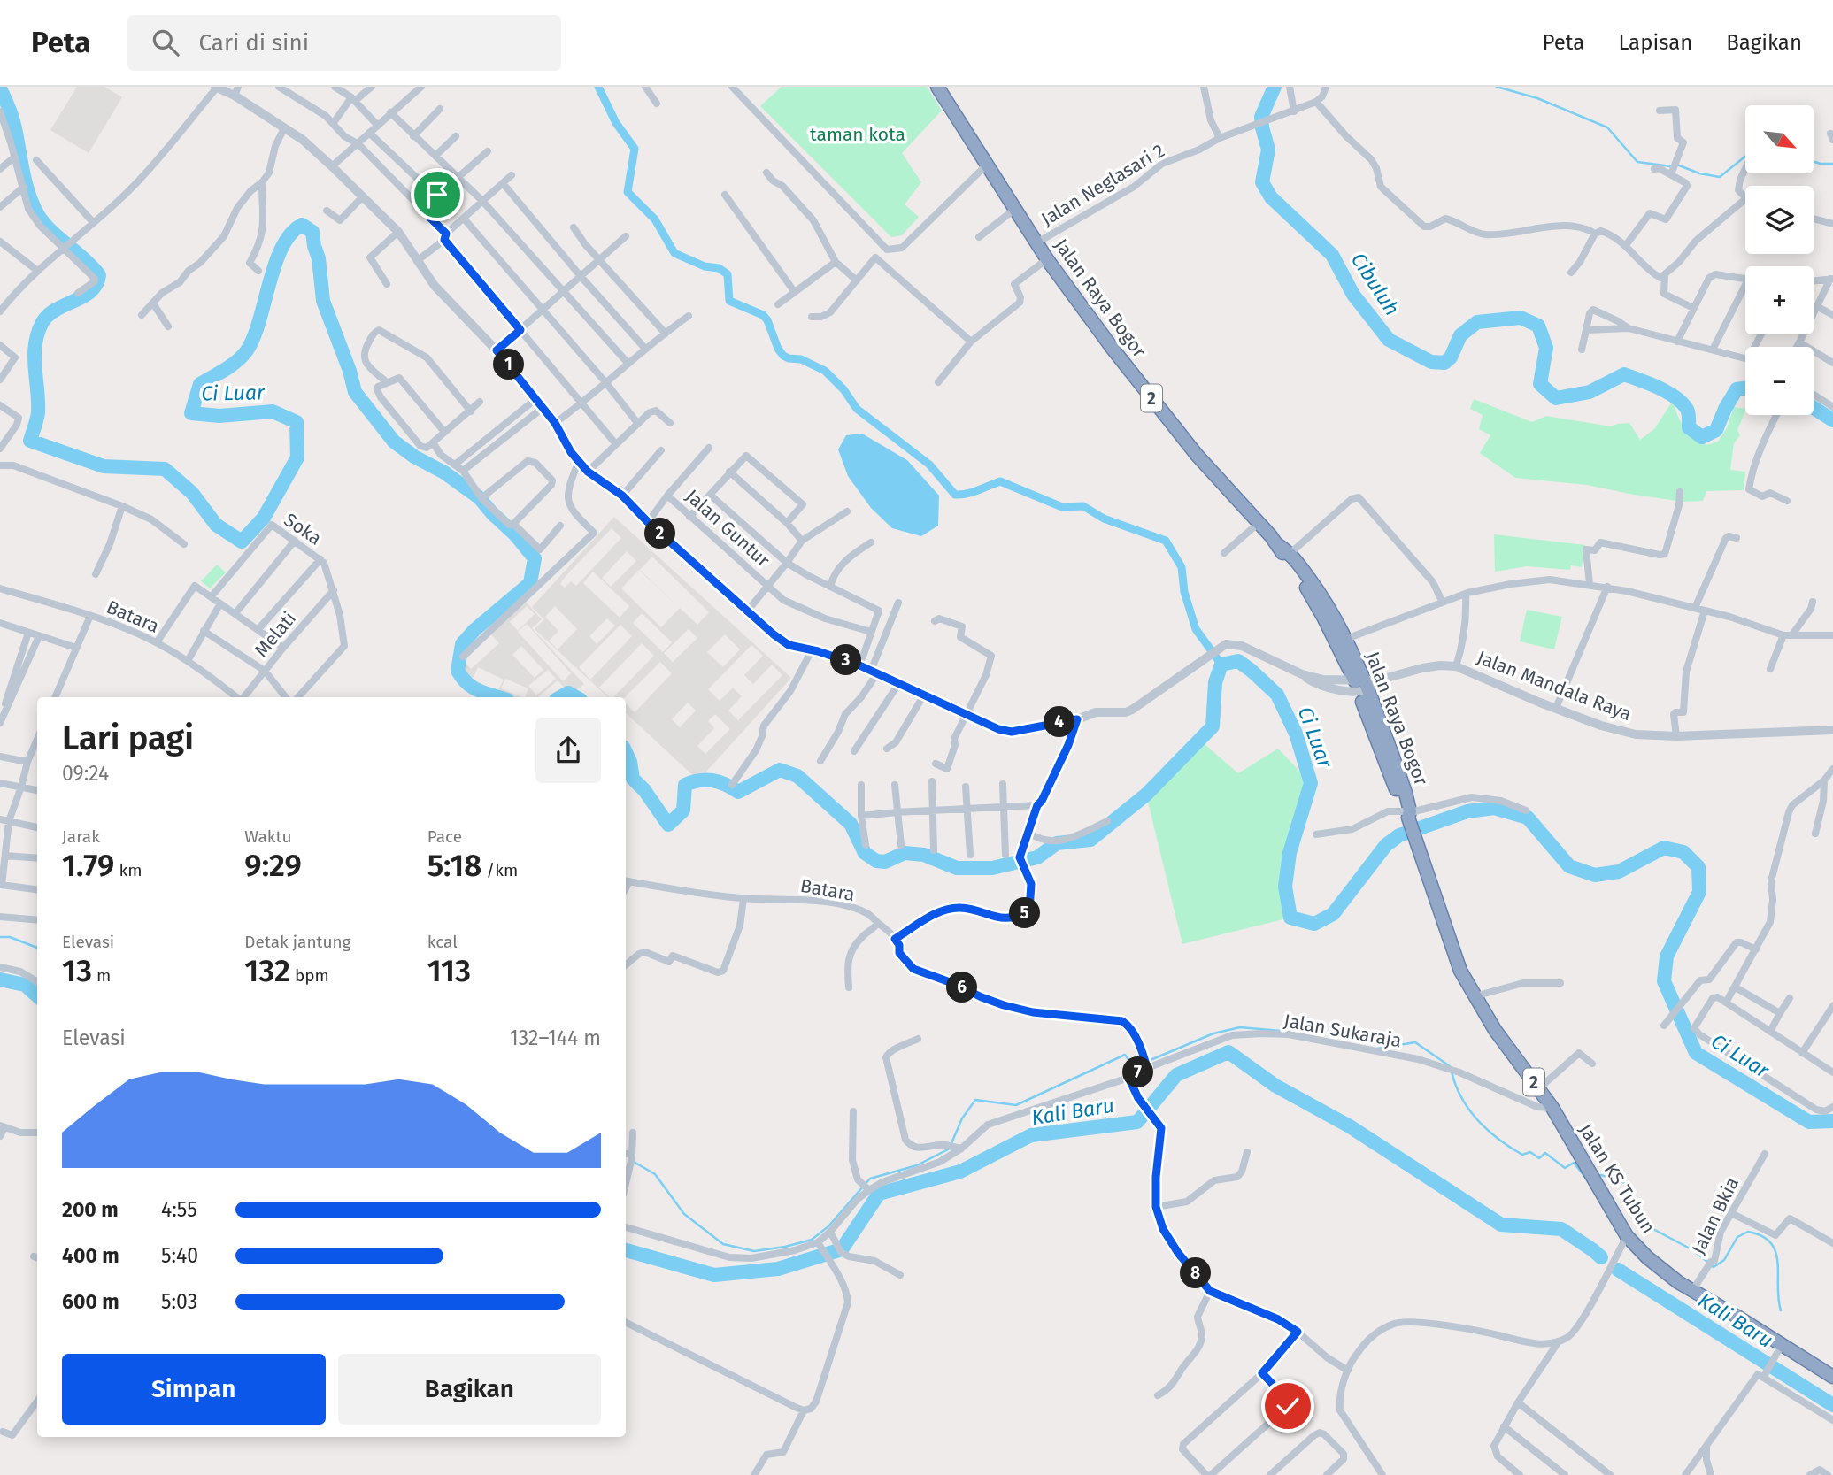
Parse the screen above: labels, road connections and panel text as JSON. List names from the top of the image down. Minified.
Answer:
{"streets":{"highway":["Jalan Raya Bogor","2","Jalan KS Tubun"],"street":["Jalan Neglasari 2","Jalan Guntur","Soka","Batara","Melati","Jalan Mandala Raya","Jalan Sukaraja","Jalan Bkia"]},"crossings":[["Jalan Neglasari 2","Jalan Raya Bogor"],["Jalan Raya Bogor","2"],["Jalan Raya Bogor","Jalan Mandala Raya"],["2","Jalan KS Tubun"],["Soka","Melati"],["Batara","Jalan Sukaraja"],["Jalan Sukaraja","Jalan KS Tubun"],["Jalan KS Tubun","Jalan Bkia"]],"water":["Cibuluh","Ci Luar","Kali Baru"],"parks":["taman kota"],"north":"bottom right","page":{"header":"Peta","search":"Cari di sini","nav":["Peta","Lapisan","Bagikan"],"map_buttons":["+","−"],"pins":["1","2","3","4","5","6","7","8"],"heading":["Lari pagi","09:24"],"stats":[["Jarak","1.79 km"],["Waktu","9:29"],["Pace","5:18 /km"],["Elevasi","13 m"],["Detak jantung","132 bpm"],["kcal","113"]],"chart":["Elevasi","132–144 m"],"list":[{"name":"200 m","note":"4:55"},{"name":"400 m","note":"5:40"},{"name":"600 m","note":"5:03"}],"buttons":["Simpan","Bagikan"]}}
